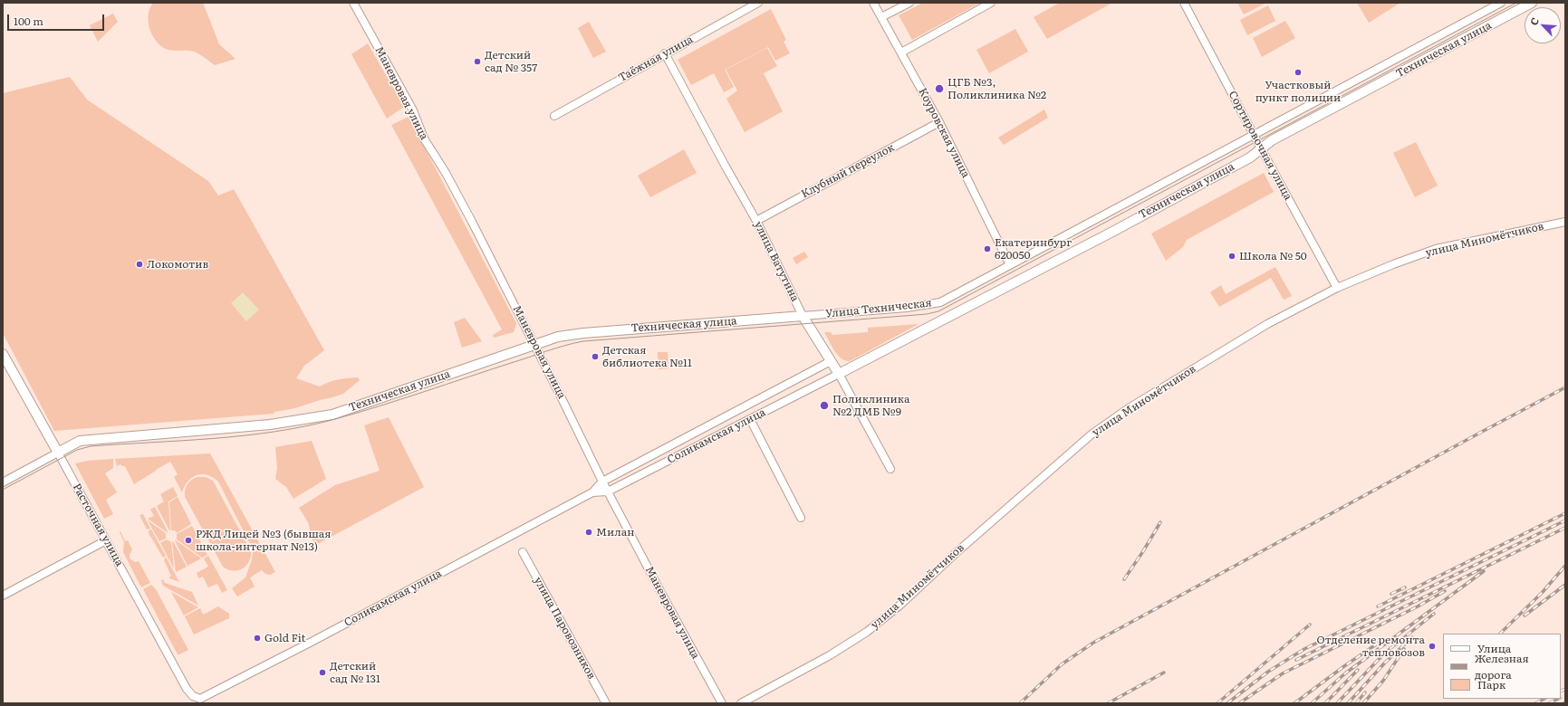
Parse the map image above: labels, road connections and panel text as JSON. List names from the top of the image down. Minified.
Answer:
{"streets":{"main road":["Техническая улица","улица Ватутина","Расточная улица"],"street":["Таёжная улица","Маневровая улица","Коуровская улица","Сортировочная улица","Клубный переулок","улица Миномётчиков","Улица Техническая","Соликамская улица","улица Паровозников"]},"crossings":[["Техническая улица","Маневровая улица"],["Техническая улица","Сортировочная улица"],["Техническая улица","улица Ватутина"],["Техническая улица","Улица Техническая"],["Техническая улица","Соликамская улица"],["Техническая улица","Расточная улица"],["Таёжная улица","улица Ватутина"],["Маневровая улица","Соликамская улица"],["Коуровская улица","Клубный переулок"],["Коуровская улица","Улица Техническая"],["Сортировочная улица","улица Миномётчиков"],["Сортировочная улица","Улица Техническая"],["Клубный переулок","улица Ватутина"],["улица Ватутина","Улица Техническая"],["улица Ватутина","Соликамская улица"],["Соликамская улица","Расточная улица"]],"places":["Детский сад № 357","Участковый пункт полиции","ЦГБ №3, Поликлиника №2","Екатеринбург 620050","Школа № 50","Локомотив","Детская библиотека №11","Поликлиника №2 ДМБ №9","Милан","РЖД Лицей №3 (бывшая школа-интернат №13)","Gold Fit","Отделение ремонта тепловозов","Детский сад № 131"],"legend":["Улица","Железная дорога","Парк"],"scale_bar":"100 m","north":"top left"}
